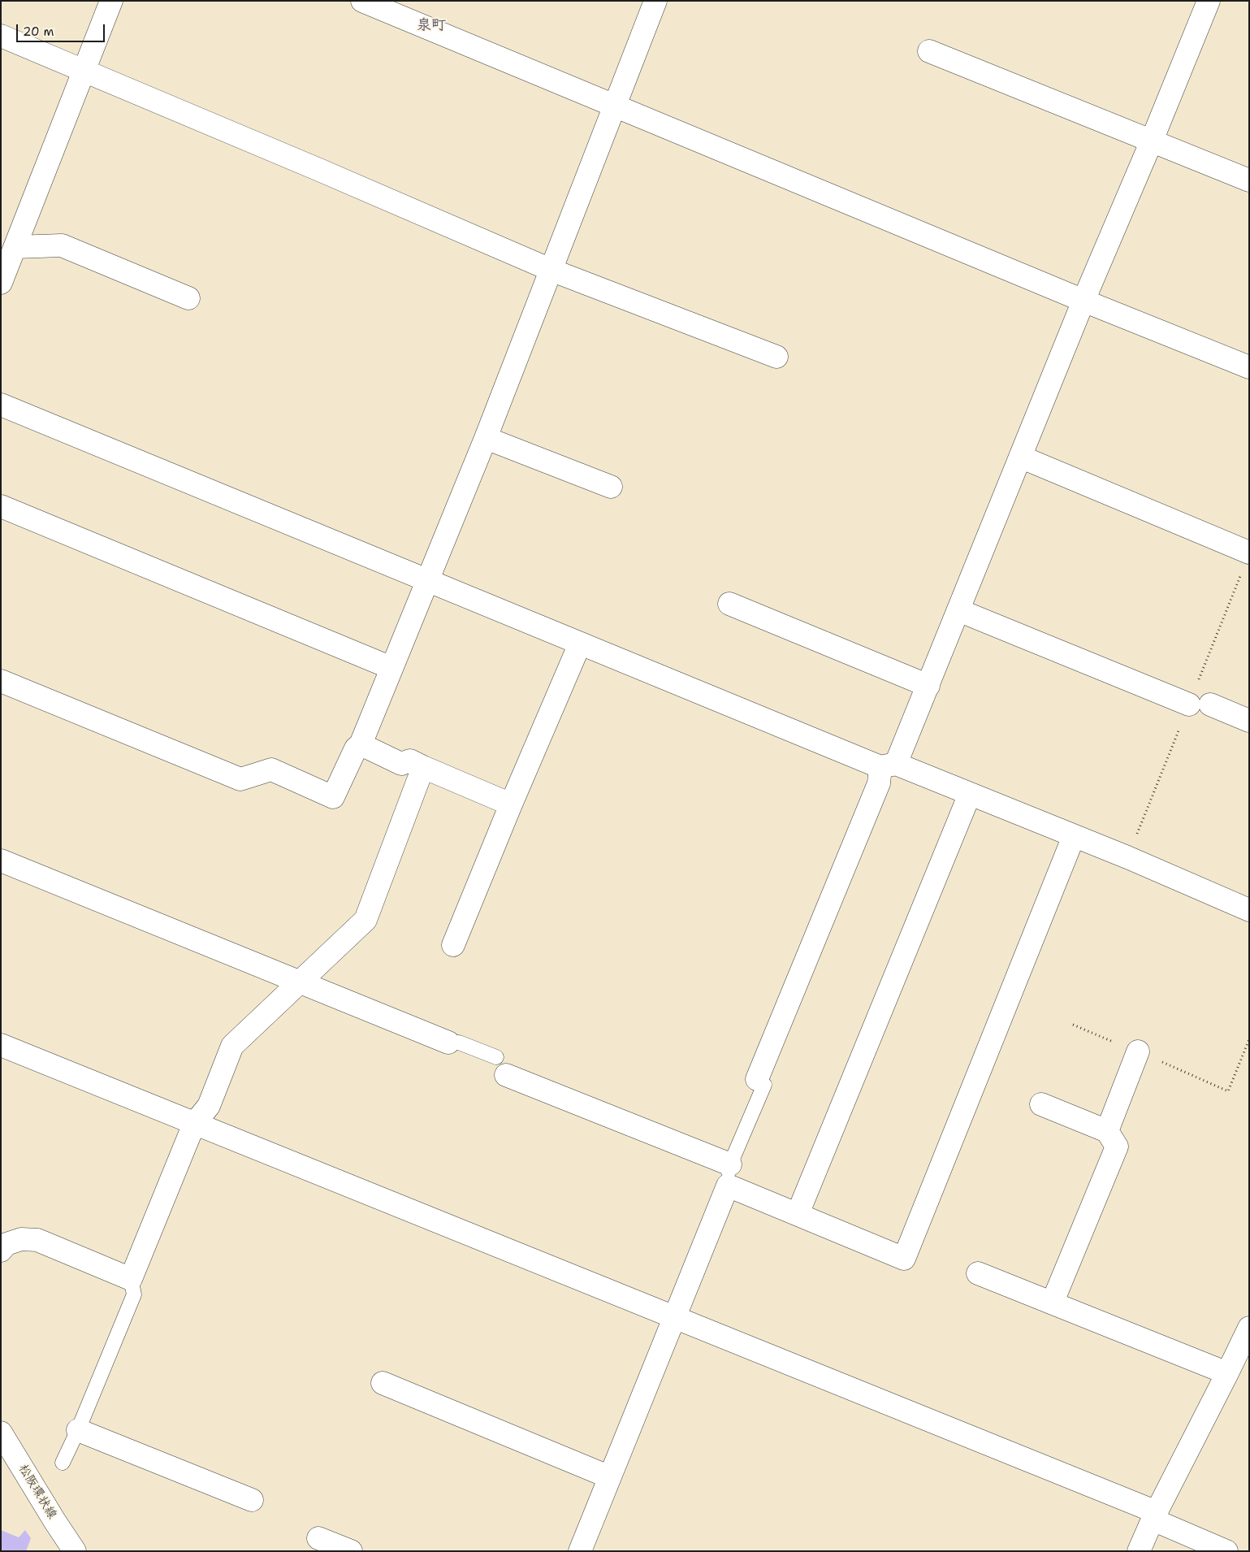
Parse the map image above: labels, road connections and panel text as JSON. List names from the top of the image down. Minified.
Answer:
{"streets":{"street":["松阪環状線"]},"districts":["泉町"],"scale_bar":"20 m"}
